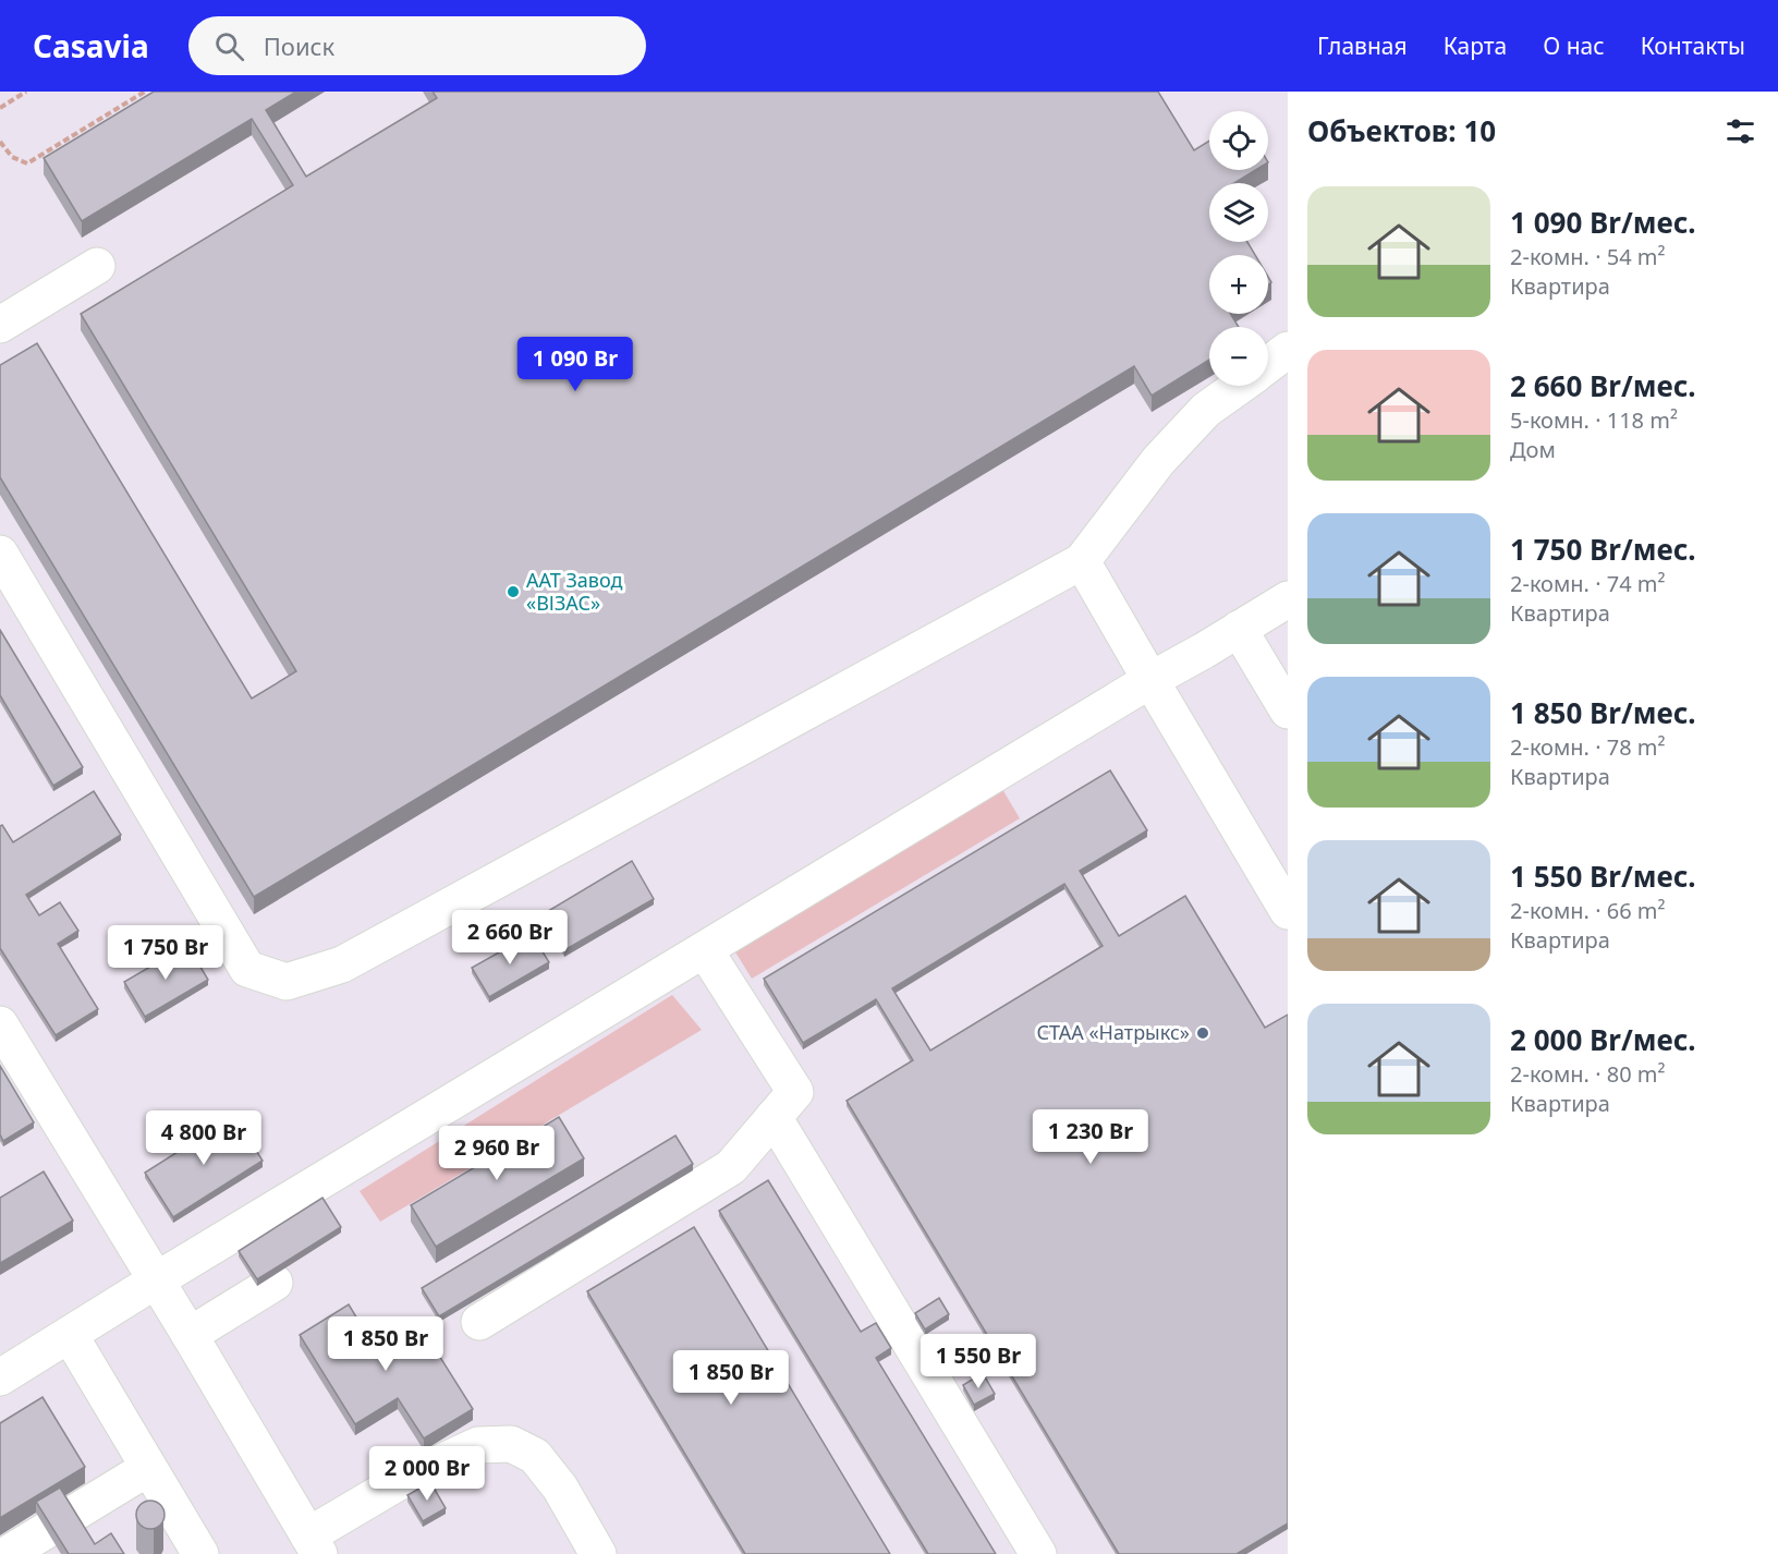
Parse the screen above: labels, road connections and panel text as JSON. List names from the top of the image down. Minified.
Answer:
{"places":["ААТ Завод «ВІЗАС»","СТАА «Натрыкс»"],"page":{"header":"Casavia","search":"Поиск","nav":["Главная","Карта","О нас","Контакты"],"heading":"Объектов: 10","map_buttons":["+","−"],"list":[{"name":"1 090 Br/мес.","note":"2-комн. · 54 m² · Квартира"},{"name":"2 660 Br/мес.","note":"5-комн. · 118 m² · Дом"},{"name":"1 750 Br/мес.","note":"2-комн. · 74 m² · Квартира"},{"name":"1 850 Br/мес.","note":"2-комн. · 78 m² · Квартира"},{"name":"1 550 Br/мес.","note":"2-комн. · 66 m² · Квартира"},{"name":"2 000 Br/мес.","note":"2-комн. · 80 m² · Квартира"}],"price":["1 090 Br","2 660 Br","1 750 Br","1 230 Br","4 800 Br","2 960 Br","1 850 Br","1 550 Br","1 850 Br","2 000 Br"]}}
